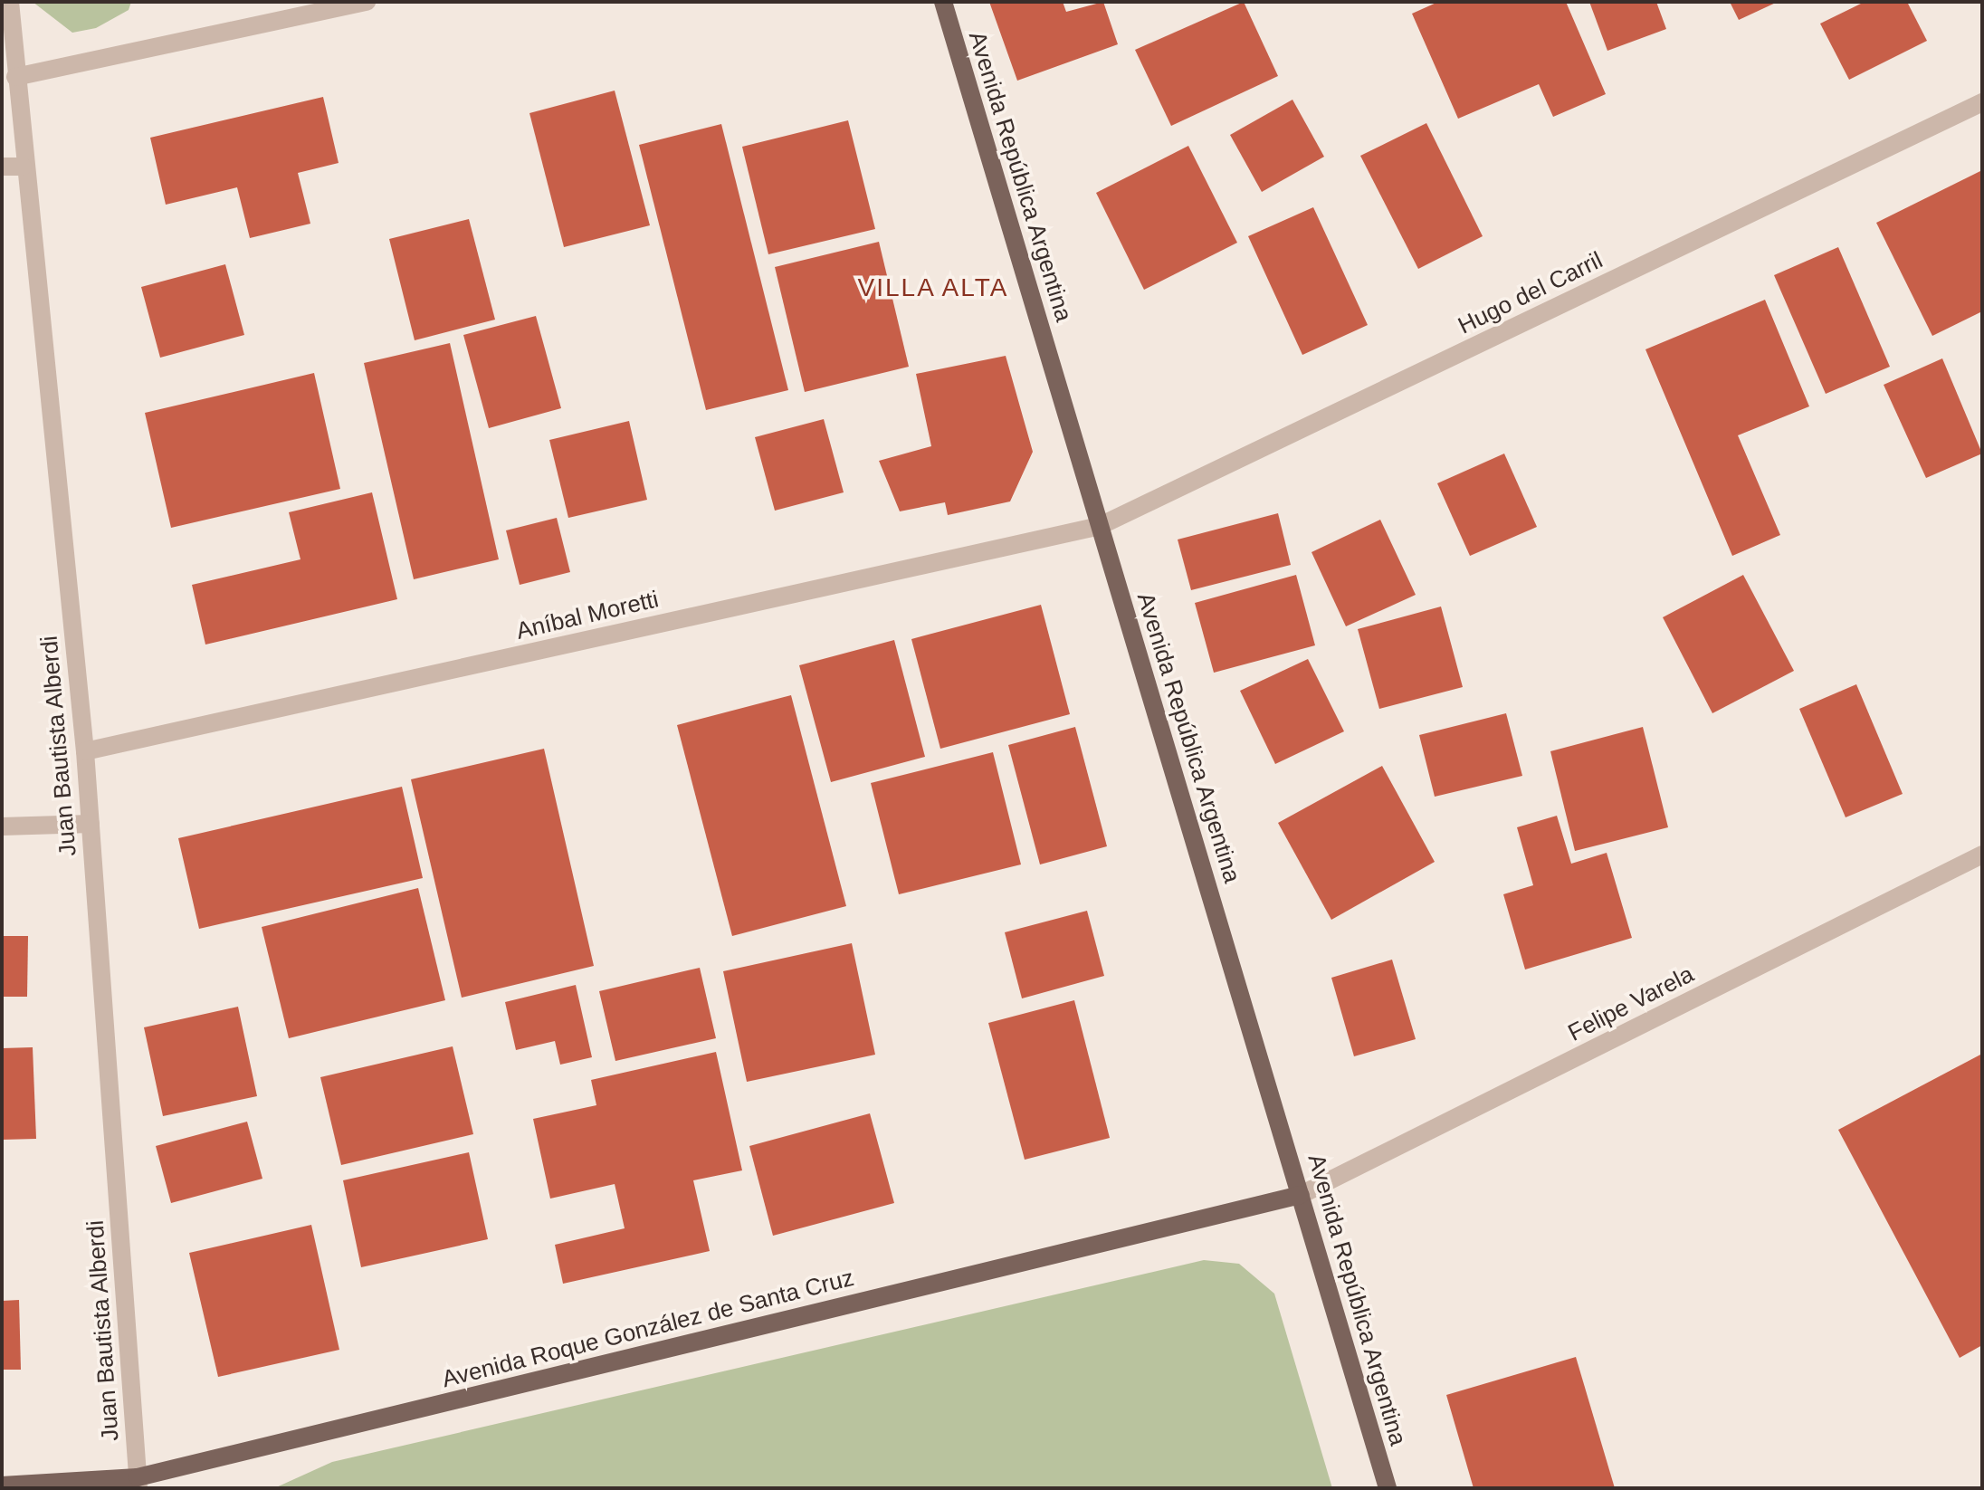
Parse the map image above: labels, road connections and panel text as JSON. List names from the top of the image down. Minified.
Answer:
{"streets":{"main road":["Avenida República Argentina","Avenida Roque González de Santa Cruz"],"street":["Hugo del Carril","Aníbal Moretti","Juan Bautista Alberdi","Felipe Varela"]},"crossings":[["Avenida República Argentina","Hugo del Carril"],["Avenida República Argentina","Aníbal Moretti"],["Avenida República Argentina","Felipe Varela"],["Avenida República Argentina","Avenida Roque González de Santa Cruz"],["Hugo del Carril","Aníbal Moretti"],["Aníbal Moretti","Juan Bautista Alberdi"],["Juan Bautista Alberdi","Avenida Roque González de Santa Cruz"],["Felipe Varela","Avenida Roque González de Santa Cruz"]],"districts":["VILLA ALTA"]}
